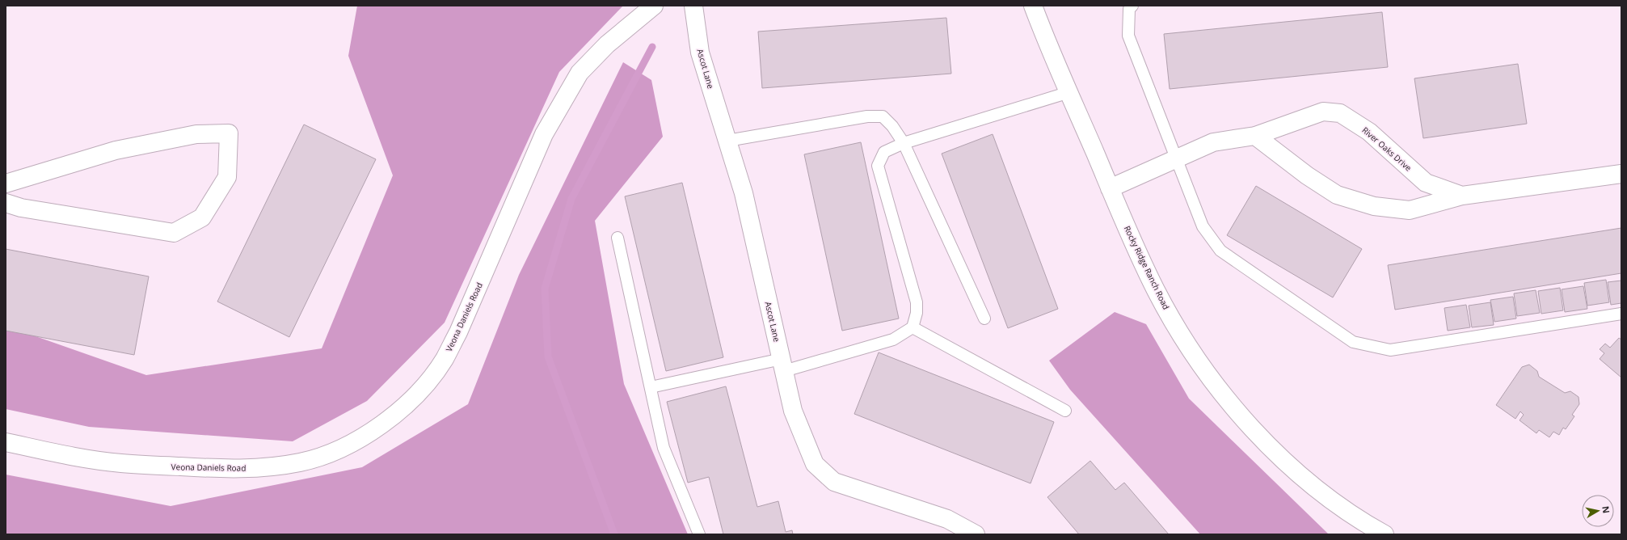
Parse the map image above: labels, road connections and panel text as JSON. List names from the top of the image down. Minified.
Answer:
{"streets":{"street":["Ascot Lane","River Oaks Drive","Rocky Ridge Ranch Road","Veona Daniels Road"]},"crossings":[["River Oaks Drive","Rocky Ridge Ranch Road"]],"north":"right"}
